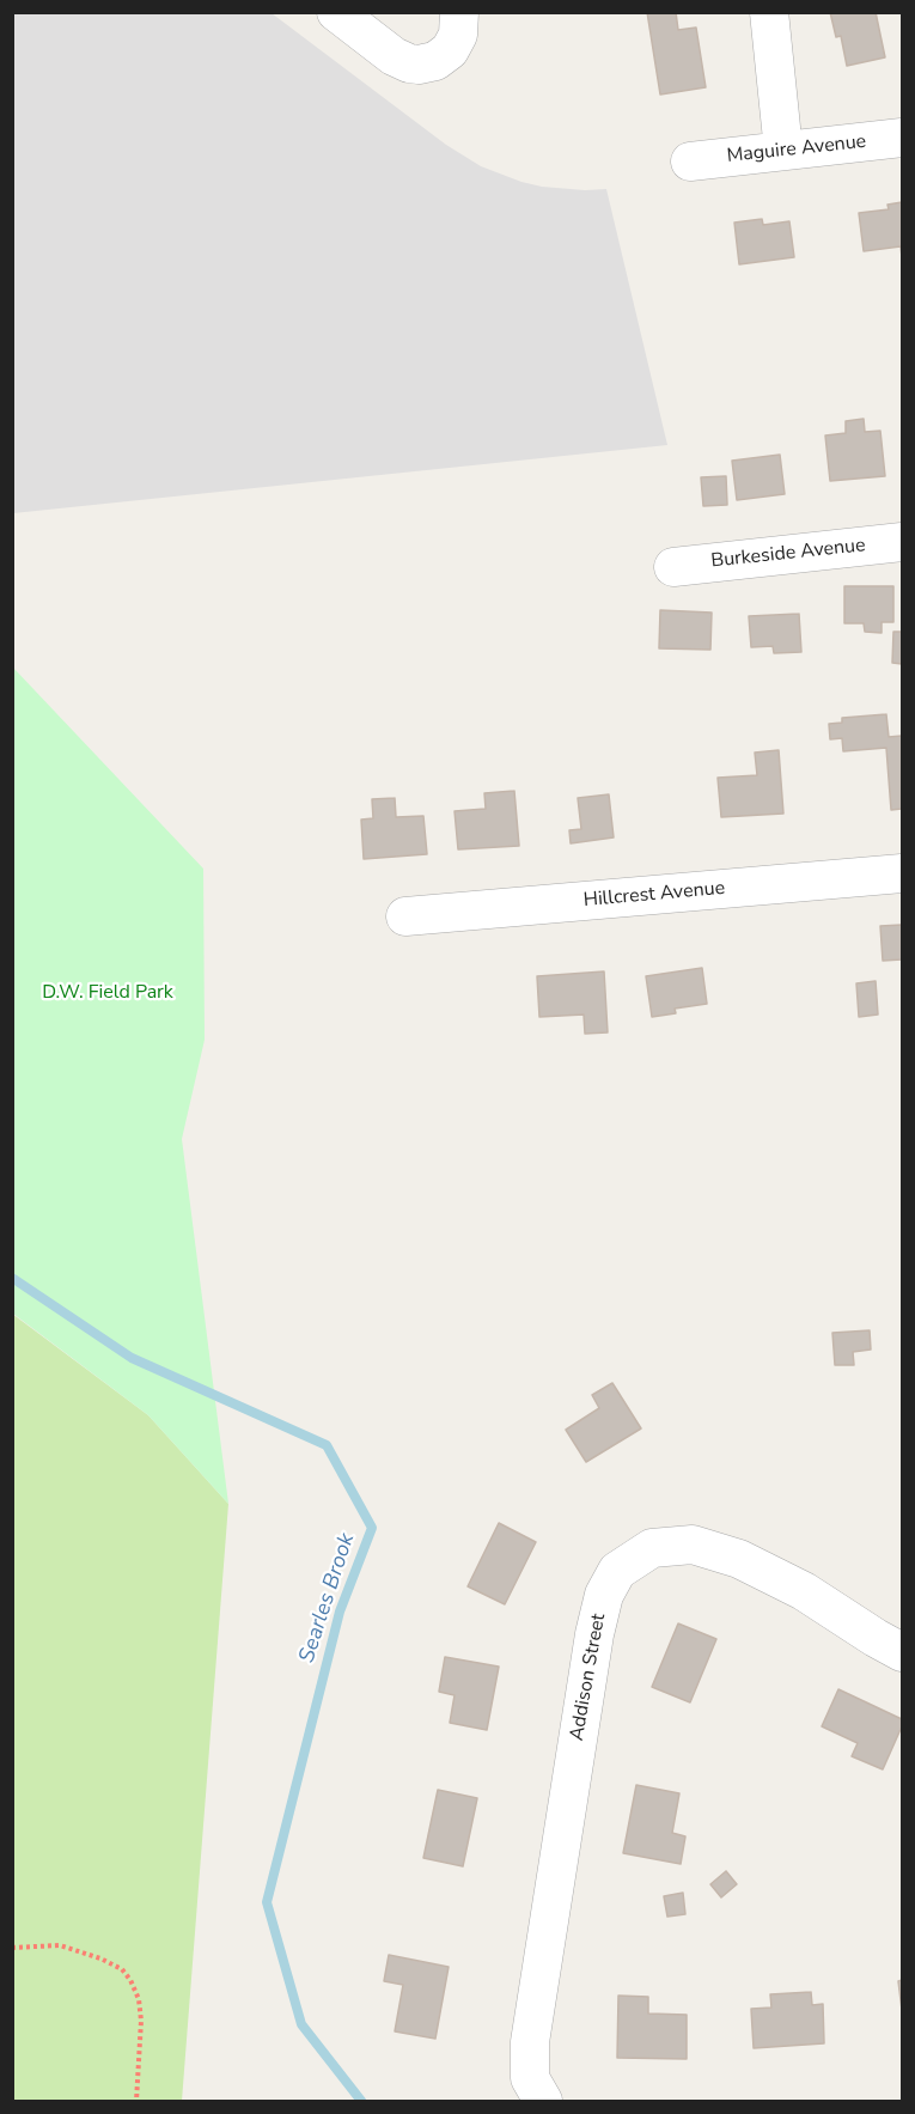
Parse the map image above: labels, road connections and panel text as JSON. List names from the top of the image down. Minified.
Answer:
{"streets":{"street":["Maguire Avenue","Burkeside Avenue","Hillcrest Avenue","Addison Street"]},"water":["Searles Brook"],"parks":["D.W. Field Park"]}
